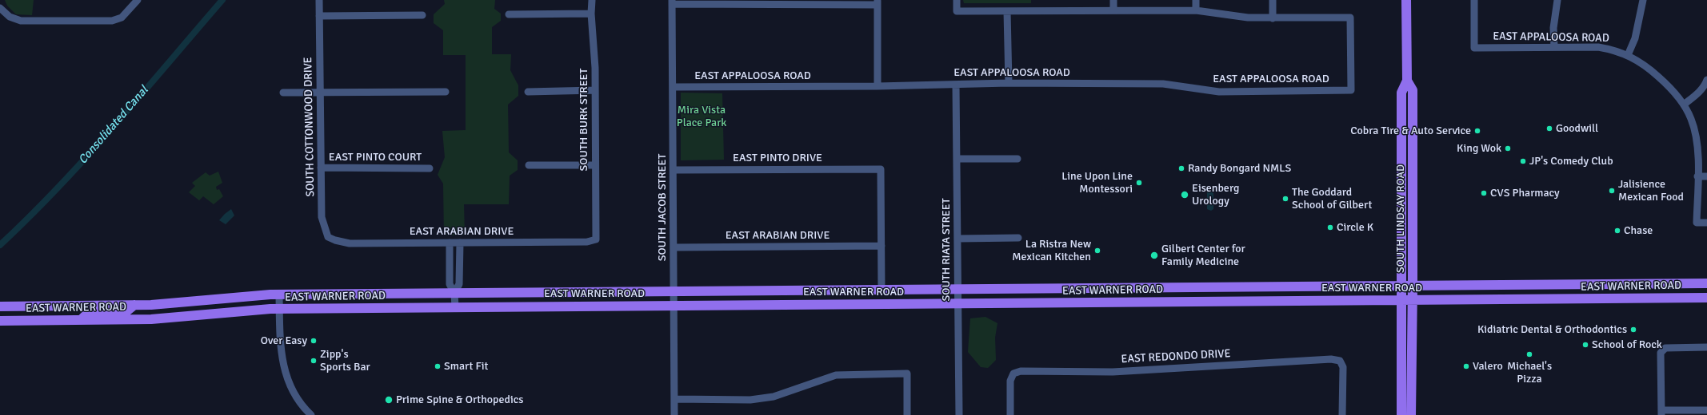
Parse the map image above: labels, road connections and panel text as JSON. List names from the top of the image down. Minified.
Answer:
{"streets":{"main road":["SOUTH LINDSAY ROAD","EAST WARNER ROAD"],"street":["EAST APPALOOSA ROAD","SOUTH BURK STREET","SOUTH COTTONWOOD DRIVE","EAST PINTO COURT","EAST PINTO DRIVE","SOUTH JACOB STREET","EAST ARABIAN DRIVE","SOUTH RIATA STREET","EAST REDONDO DRIVE"]},"crossings":[["EAST APPALOOSA ROAD","SOUTH JACOB STREET"],["EAST APPALOOSA ROAD","SOUTH RIATA STREET"],["SOUTH BURK STREET","EAST ARABIAN DRIVE"],["SOUTH COTTONWOOD DRIVE","EAST PINTO COURT"],["SOUTH COTTONWOOD DRIVE","EAST ARABIAN DRIVE"],["EAST PINTO DRIVE","SOUTH JACOB STREET"],["EAST PINTO DRIVE","EAST ARABIAN DRIVE"],["SOUTH JACOB STREET","EAST ARABIAN DRIVE"],["SOUTH JACOB STREET","EAST WARNER ROAD"],["SOUTH LINDSAY ROAD","EAST WARNER ROAD"],["SOUTH RIATA STREET","EAST WARNER ROAD"]],"water":["Consolidated Canal"],"parks":["Mira Vista Place Park"],"places":["Goodwill","Cobra Tire & Auto Service","King Wok","JP's Comedy Club","Randy Bongard NMLS","Line Upon Line Montessori","Jalisience Mexican Food","CVS Pharmacy","Eisenberg Urology","The Goddard School of Gilbert","Circle K","Chase","La Ristra New Mexican Kitchen","Gilbert Center for Family Medicine","Kidiatric Dental & Orthodontics","Over Easy","School of Rock","Michael's Pizza","Zipp's Sports Bar","Smart Fit","Valero","Prime Spine & Orthopedics"]}
